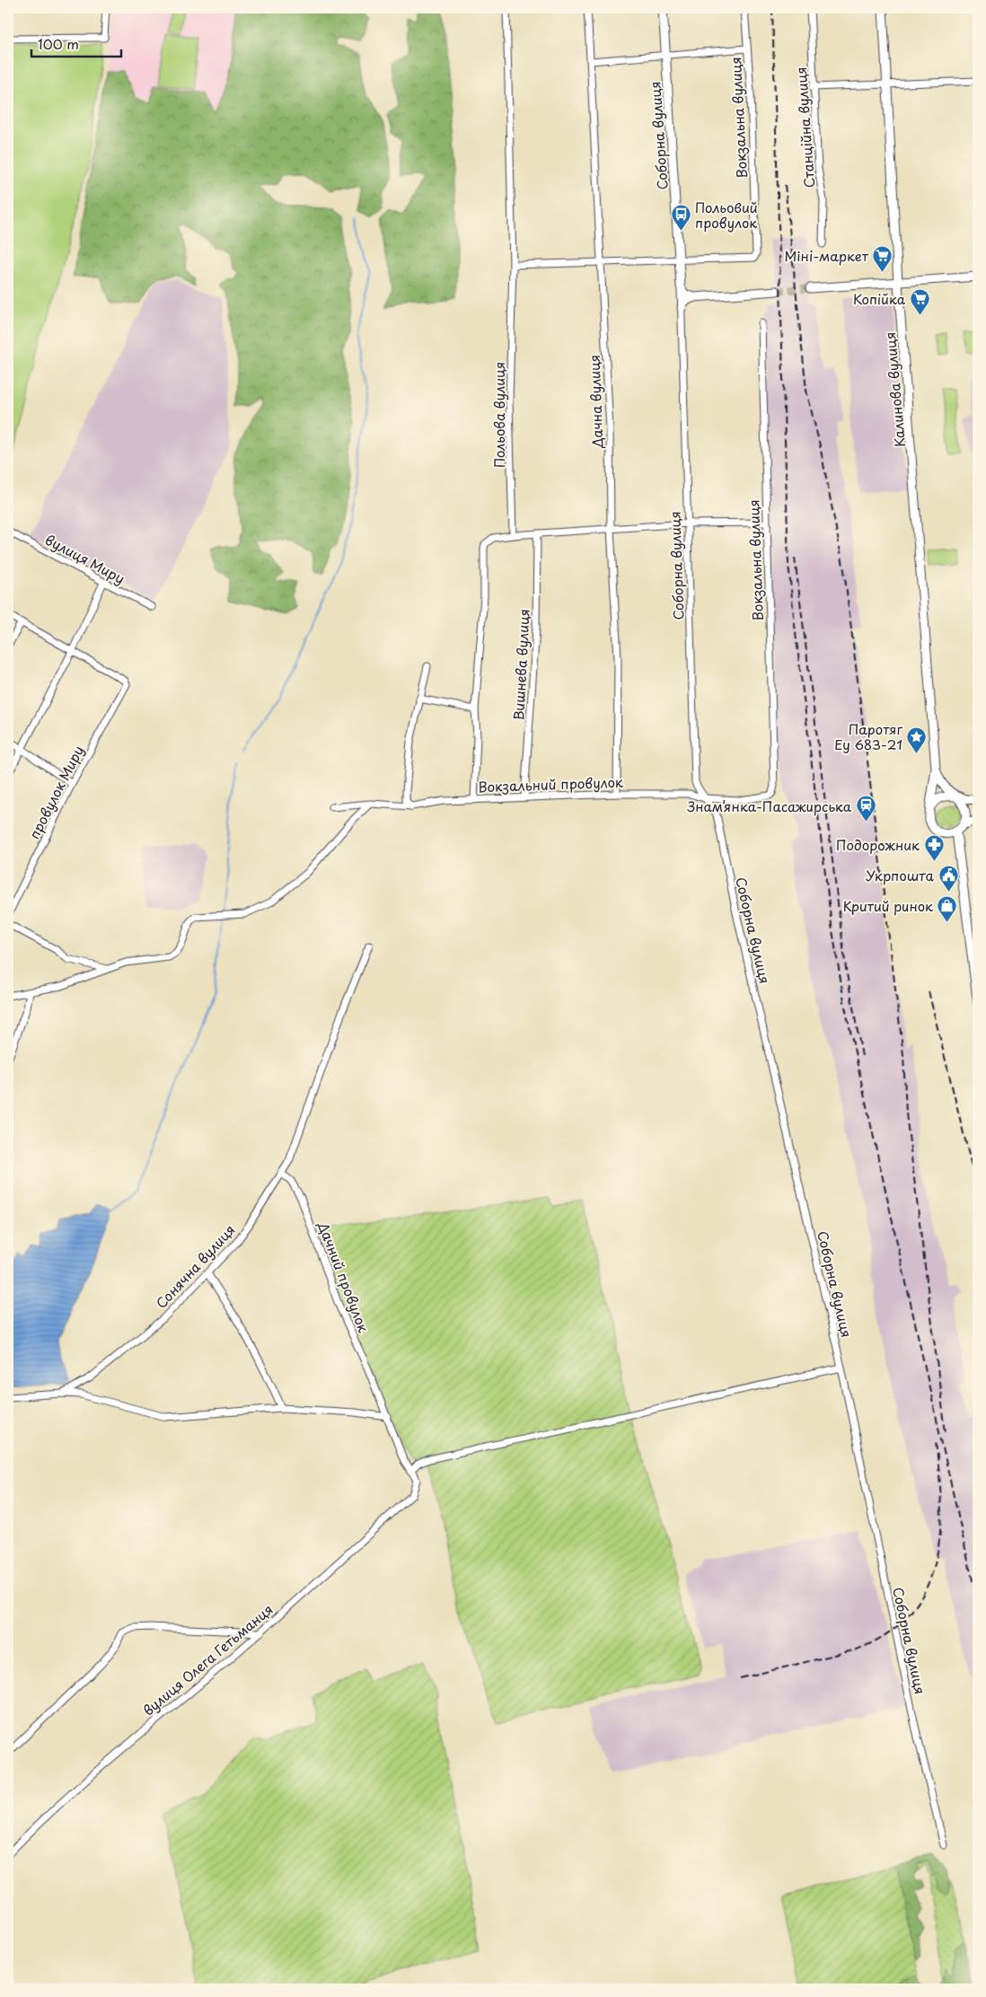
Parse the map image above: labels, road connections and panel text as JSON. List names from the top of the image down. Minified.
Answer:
{"streets":{"street":["Вокзальна вулиця","Станційна вулиця","Соборна вулиця","Калинова вулиця","Дачна вулиця","Польова вулиця","вулиця Миру","Вишнева вулиця","Вокзальний провулок","провулок Миру","Сонячна вулиця","Дачний провулок","вулиця Олега Гетьманця"]},"crossings":[["Вокзальна вулиця","Соборна вулиця"],["Вокзальна вулиця","Вокзальний провулок"],["Соборна вулиця","Вокзальний провулок"],["Дачна вулиця","Вокзальний провулок"],["Вишнева вулиця","Вокзальний провулок"],["Сонячна вулиця","Дачний провулок"],["Дачний провулок","вулиця Олега Гетьманця"]],"places":{"bus stop":["Польовий провулок"],"supermarket":["Міні-маркет","Копійка"],"place":["Паротяг Еу 683-21"],"station":["Знам’янка-Пасажирська"],"pharmacy":["Подорожник"],"public building":["Укрпошта"],"shop":["Критий ринок"]},"scale_bar":"100 m"}
